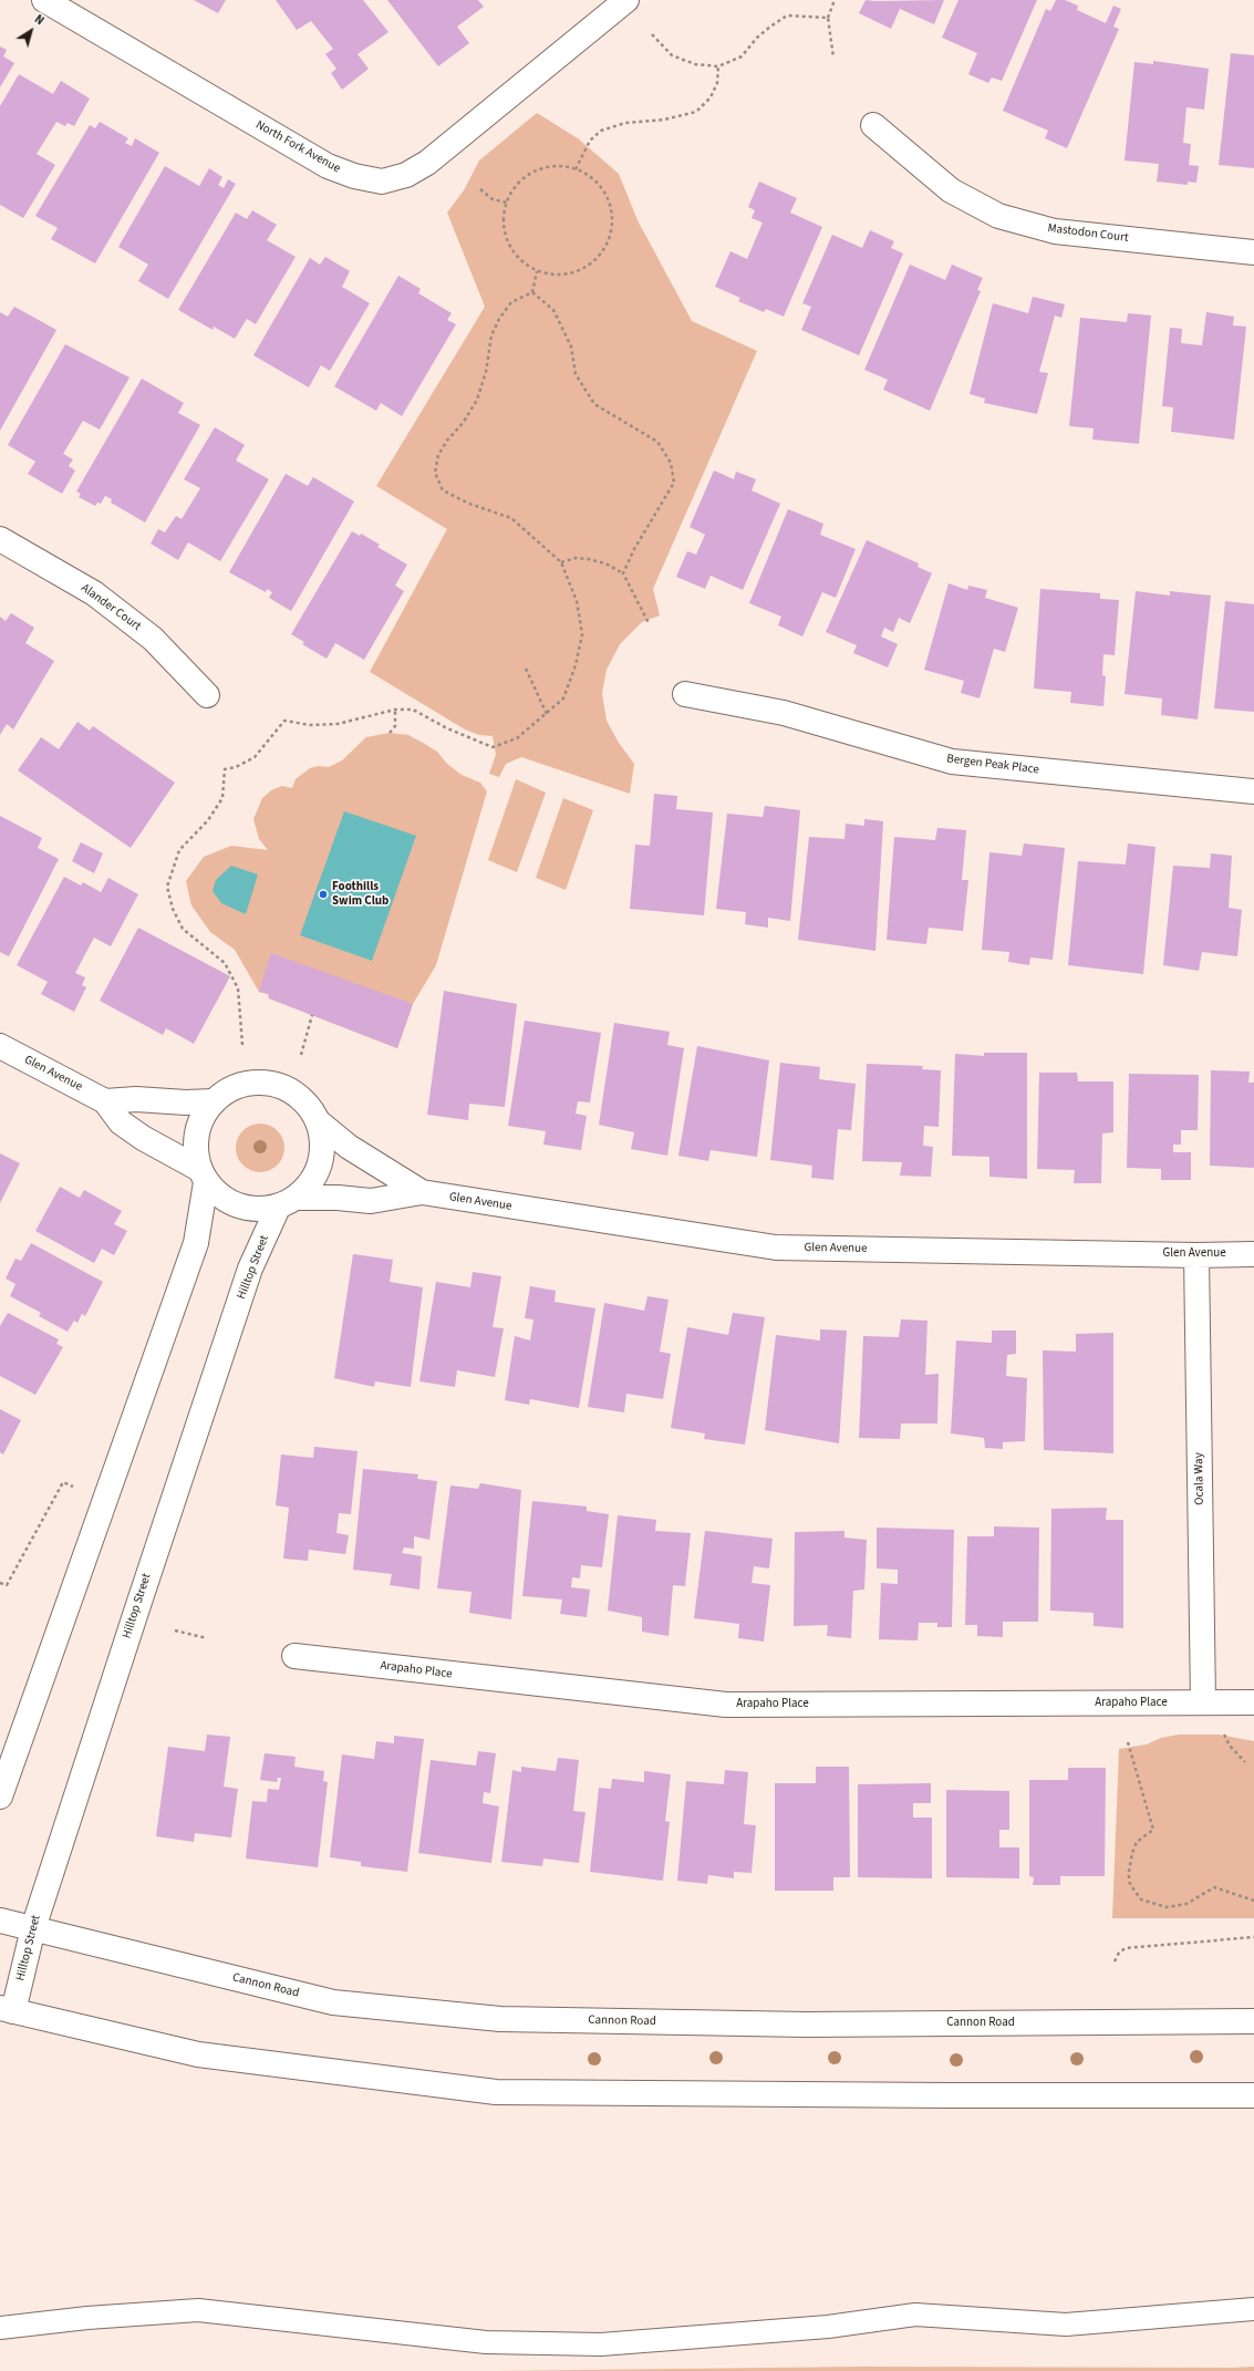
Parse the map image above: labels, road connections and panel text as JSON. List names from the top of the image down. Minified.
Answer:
{"streets":{"street":["North Fork Avenue","Mastodon Court","Alander Court","Bergen Peak Place","Glen Avenue","Hilltop Street","Ocala Way","Arapaho Place","Cannon Road"]},"crossings":[["Glen Avenue","Hilltop Street"],["Glen Avenue","Ocala Way"],["Hilltop Street","Cannon Road"],["Ocala Way","Arapaho Place"]],"places":["Foothills Swim Club"],"north":"top right"}
